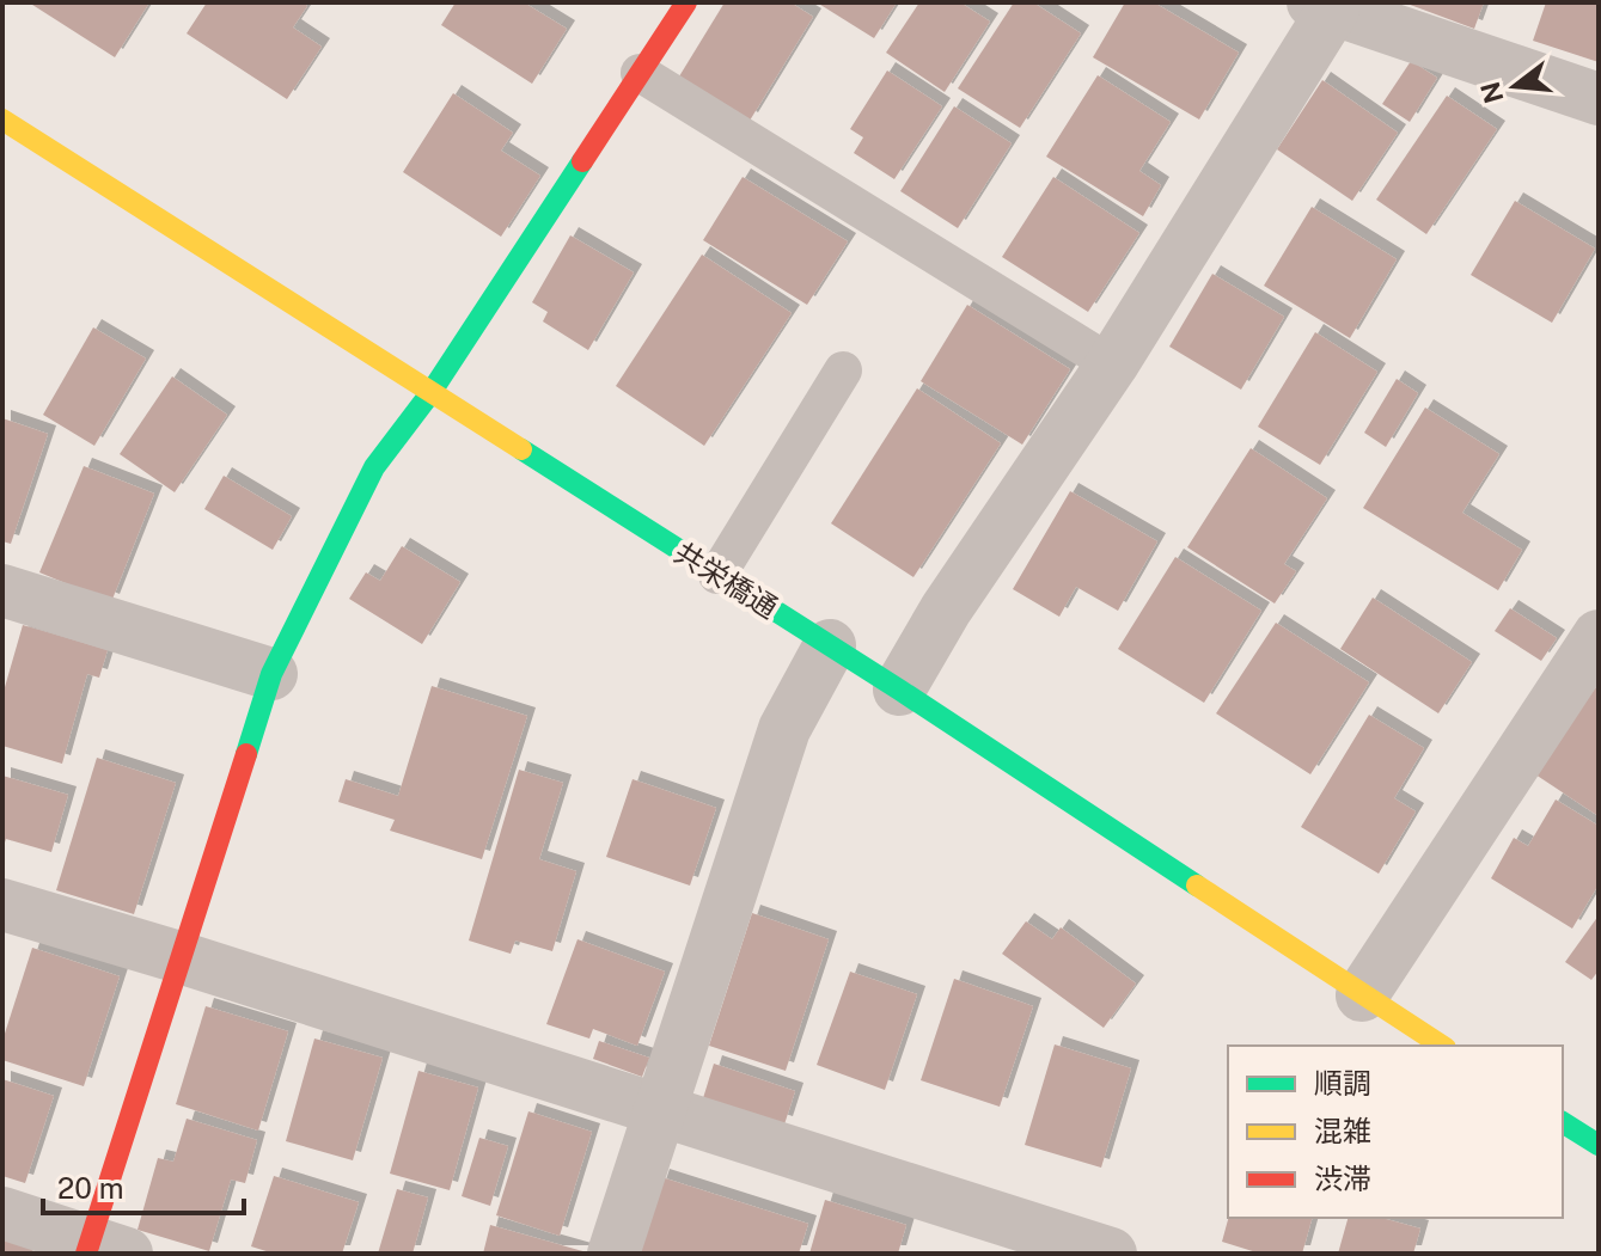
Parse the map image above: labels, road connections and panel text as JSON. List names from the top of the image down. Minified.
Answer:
{"streets":{"street":["共栄橋通"]},"legend":["順調","混雑","渋滞"],"scale_bar":"20 m","north":"left"}
